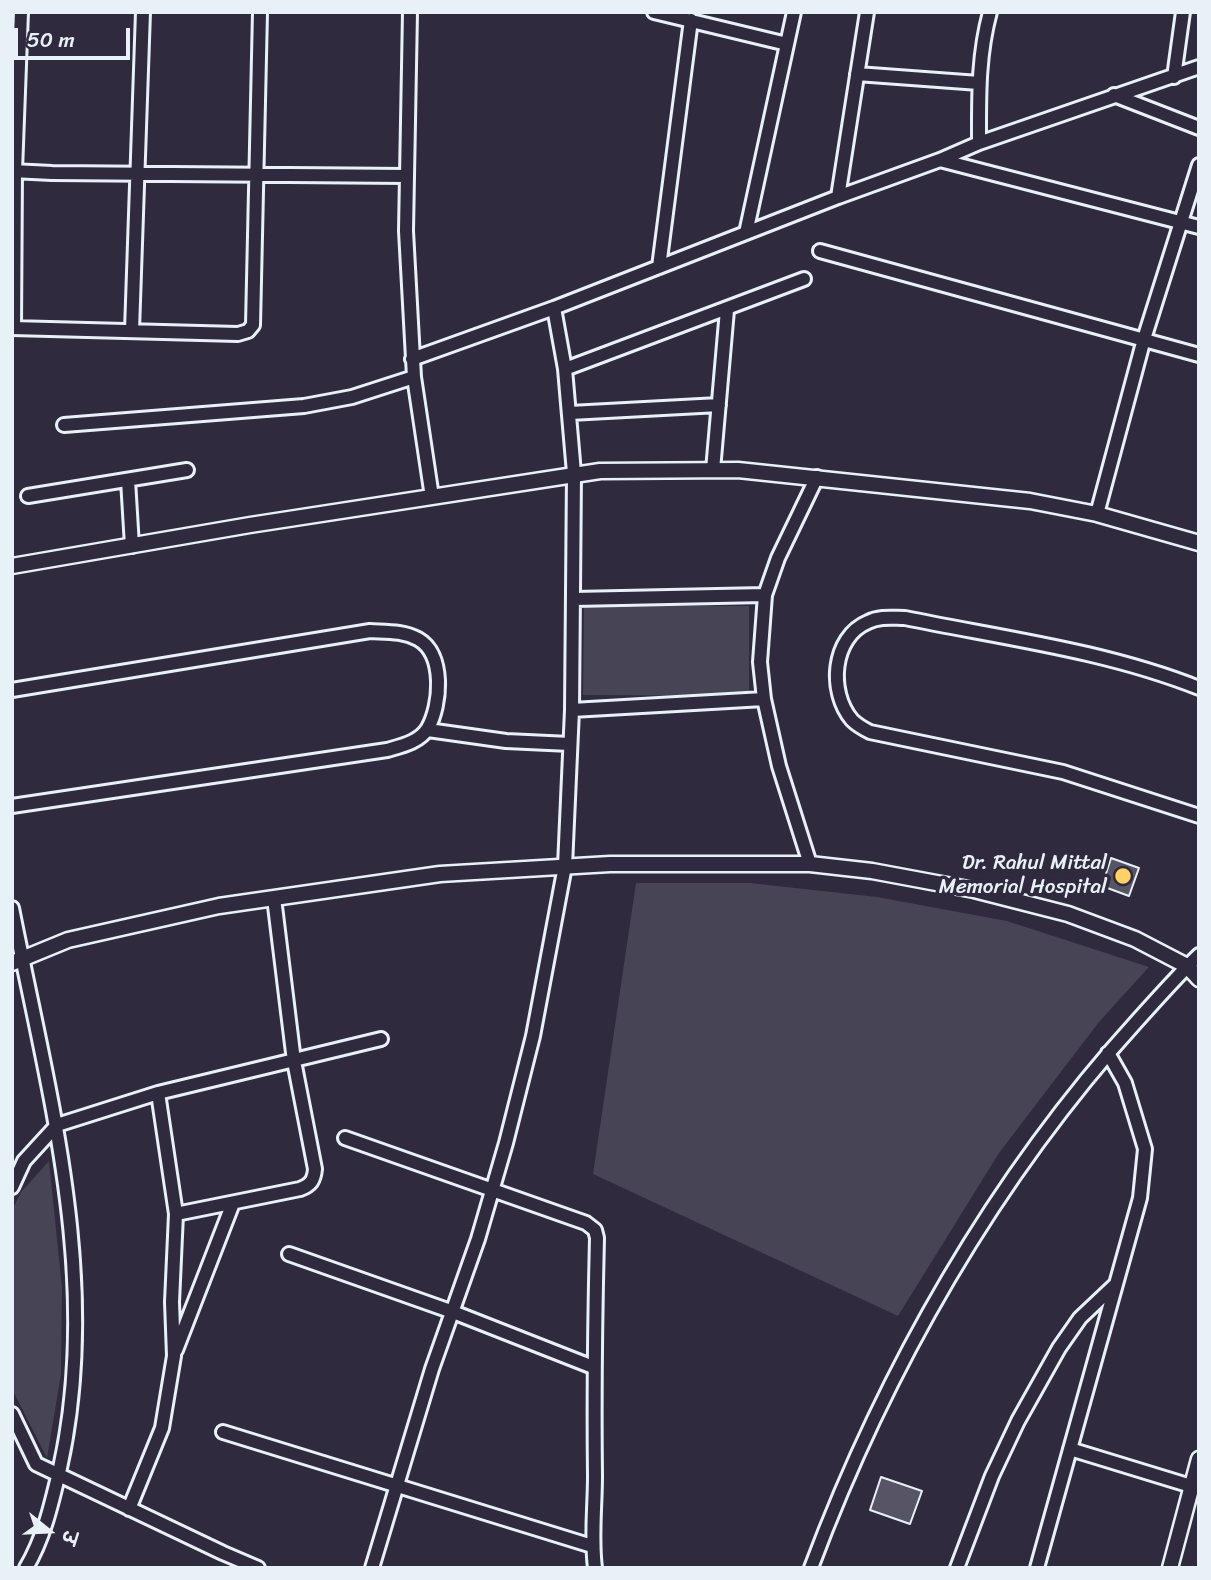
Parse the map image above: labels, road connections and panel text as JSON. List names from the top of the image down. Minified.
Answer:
{"places":["Dr. Rahul Mittal Memorial Hospital"],"scale_bar":"50 m","north":"right"}
